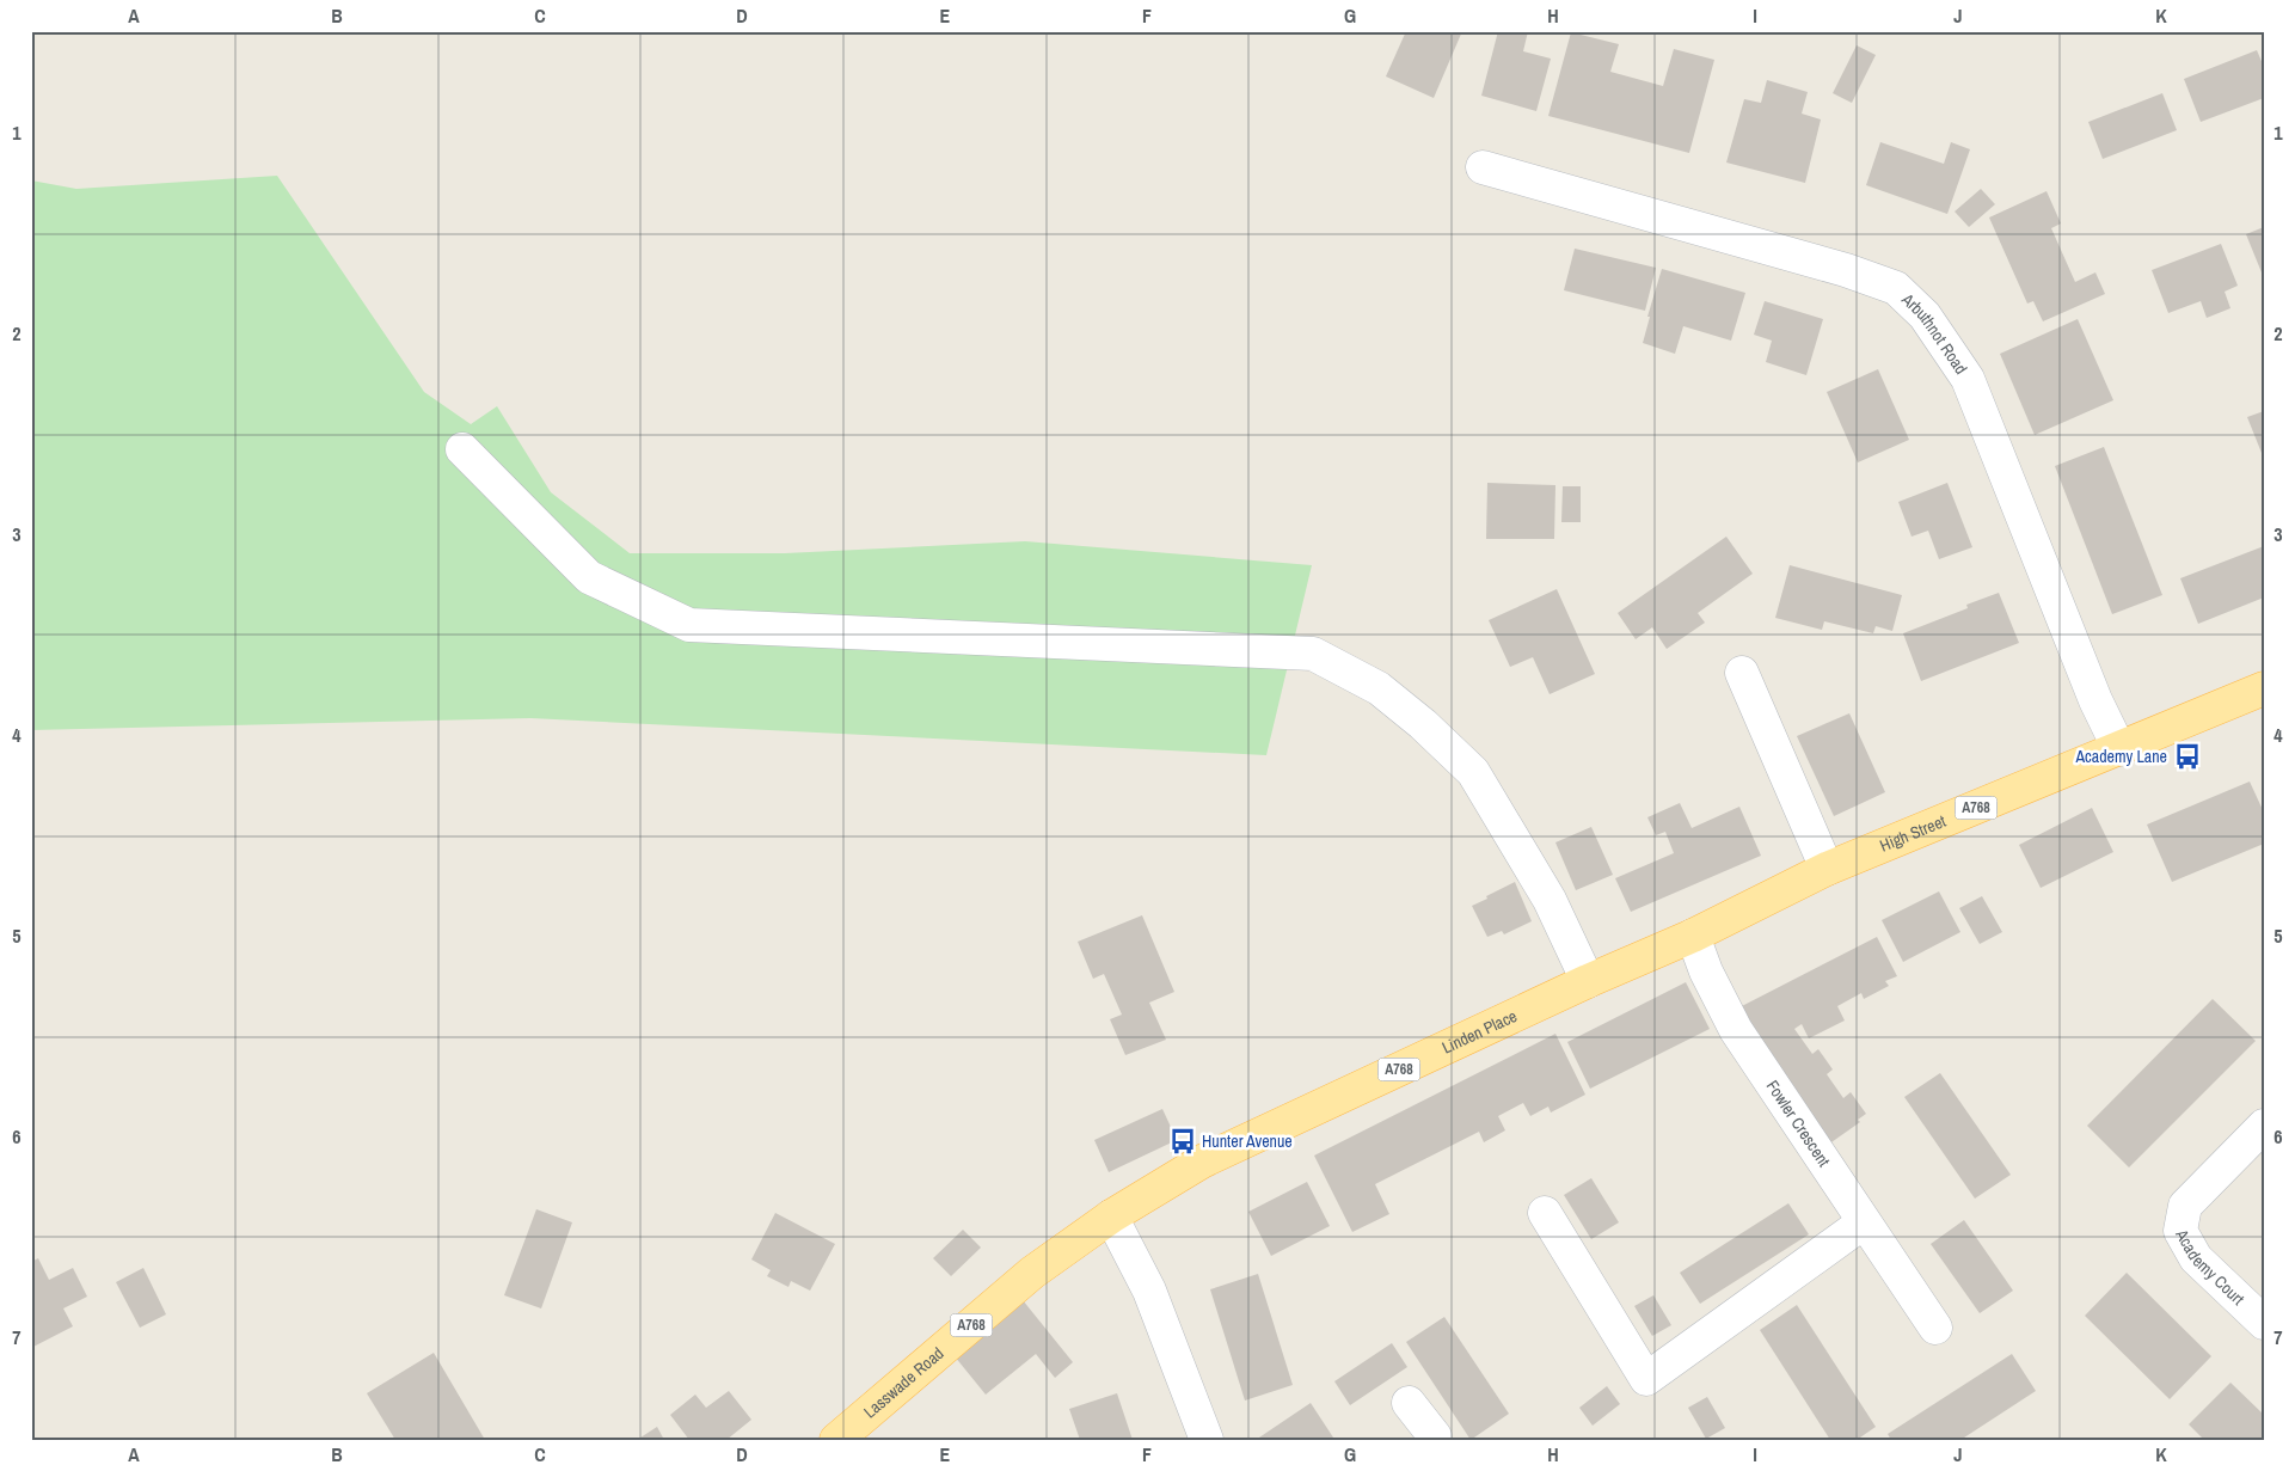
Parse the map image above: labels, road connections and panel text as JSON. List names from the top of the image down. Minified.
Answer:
{"streets":{"main road":["A768","High Street","Linden Place","Lasswade Road"],"street":["Arbuthnot Road","Fowler Crescent","Academy Court"]},"crossings":[["Arbuthnot Road","High Street"],["High Street","Linden Place"],["High Street","Fowler Crescent"],["Linden Place","Fowler Crescent"],["Linden Place","Lasswade Road"]],"places":{"bus stop":["Academy Lane","Hunter Avenue"]},"grid":{"columns":["A","B","C","D","E","F","G","H","I","J","K"],"rows":["1","2","3","4","5","6","7"]}}
